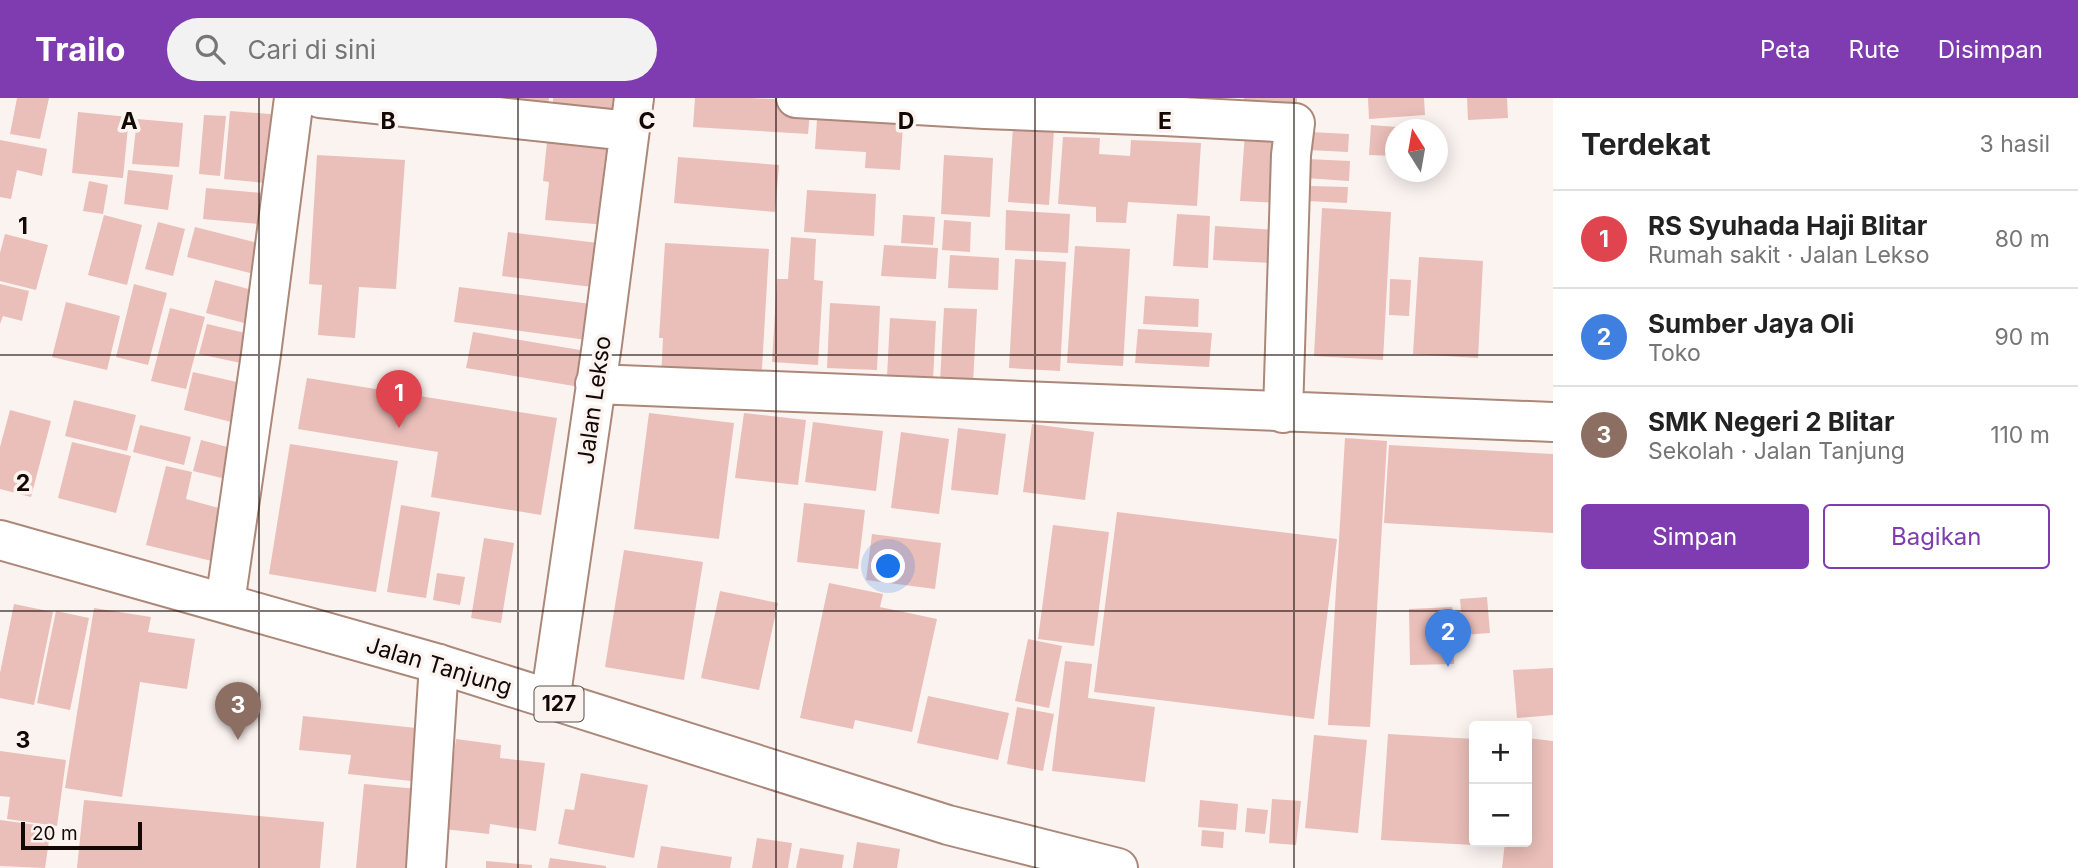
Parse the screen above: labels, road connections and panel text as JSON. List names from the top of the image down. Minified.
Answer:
{"streets":{"street":["Jalan Lekso","Jalan Tanjung","127"]},"crossings":[["Jalan Lekso","Jalan Tanjung"]],"scale_bar":"20 m","north":"top","page":{"header":"Trailo","search":"Cari di sini","nav":["Peta","Rute","Disimpan"],"heading":["Terdekat","3 hasil"],"list":[{"mark":"1","name":"RS Syuhada Haji Blitar","note":"Rumah sakit · Jalan Lekso","value":"80 m"},{"mark":"2","name":"Sumber Jaya Oli","note":"Toko","value":"90 m"},{"mark":"3","name":"SMK Negeri 2 Blitar","note":"Sekolah · Jalan Tanjung","value":"110 m"}],"pins":["1","2","3"],"buttons":["Simpan","Bagikan"],"map_buttons":["+","−"],"scale":"20 m"},"grid":{"columns":["A","B","C","D","E"],"rows":["1","2","3"]}}
